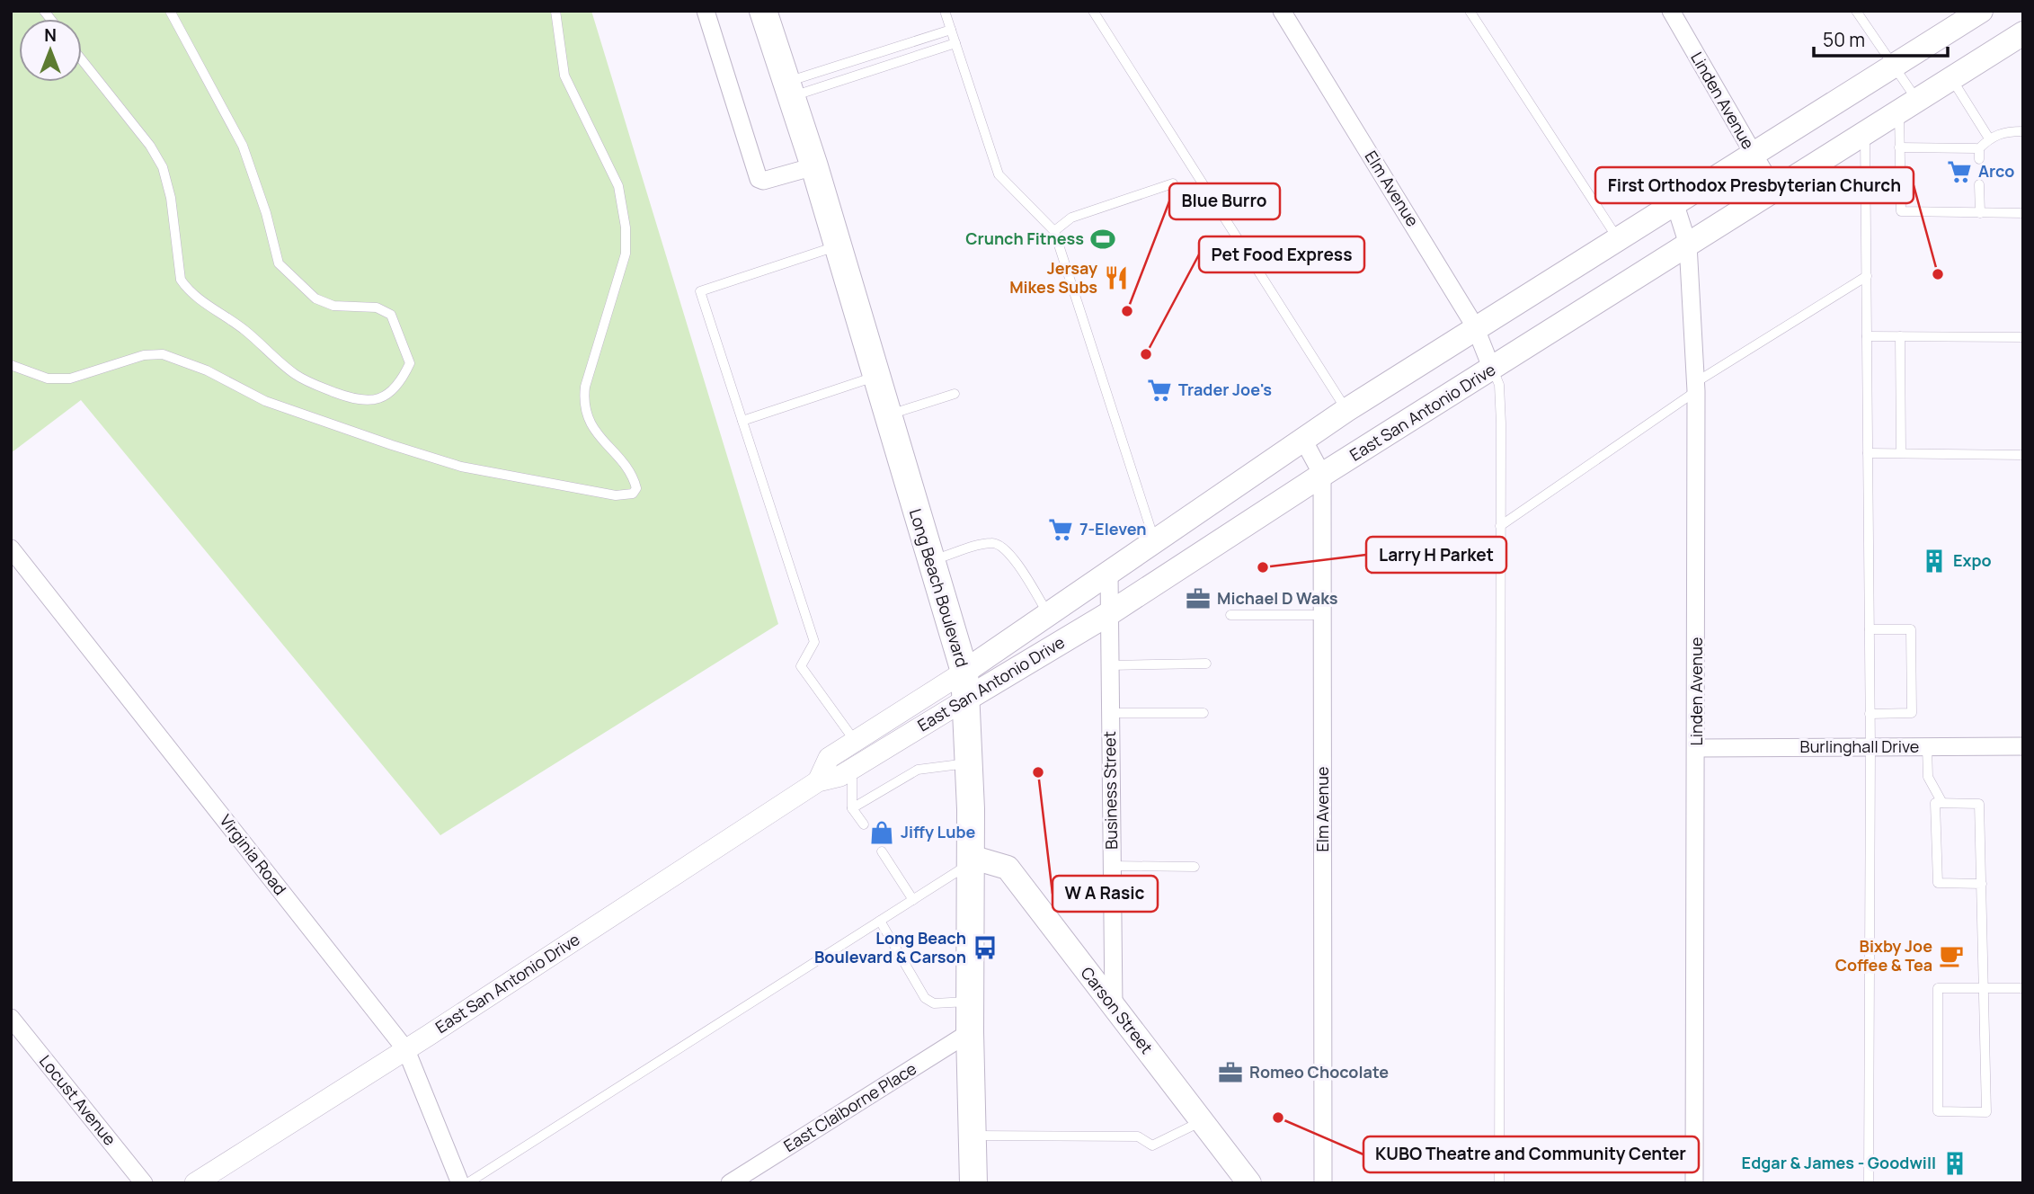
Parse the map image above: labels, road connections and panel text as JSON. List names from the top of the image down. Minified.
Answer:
{"streets":{"main road":["East San Antonio Drive","Long Beach Boulevard","Carson Street"],"street":["Linden Avenue","Elm Avenue","Burlinghall Drive","Business Street","Virginia Road","Locust Avenue","East Claiborne Place"]},"crossings":[["Linden Avenue","East San Antonio Drive"],["Linden Avenue","Burlinghall Drive"],["Elm Avenue","East San Antonio Drive"],["East San Antonio Drive","Long Beach Boulevard"],["East San Antonio Drive","Business Street"],["East San Antonio Drive","Virginia Road"],["Long Beach Boulevard","Carson Street"],["Long Beach Boulevard","East Claiborne Place"],["Business Street","Carson Street"]],"places":{"supermarket":["Arco","Trader Joe's","7-Eleven"],"sports":["Crunch Fitness"],"other":["First Orthodox Presbyterian Church","Blue Burro","Pet Food Express","Larry H Parket","W A Rasic","KUBO Theatre and Community Center"],"restaurant":["Jersay Mikes Subs"],"building":["Expo","Edgar & James - Goodwill"],"office":["Michael D Waks","Romeo Chocolate"],"shop":["Jiffy Lube"],"bus stop":["Long Beach Boulevard & Carson"],"cafe":["Bixby Joe Coffee & Tea"]},"scale_bar":"50 m","north":"top"}
